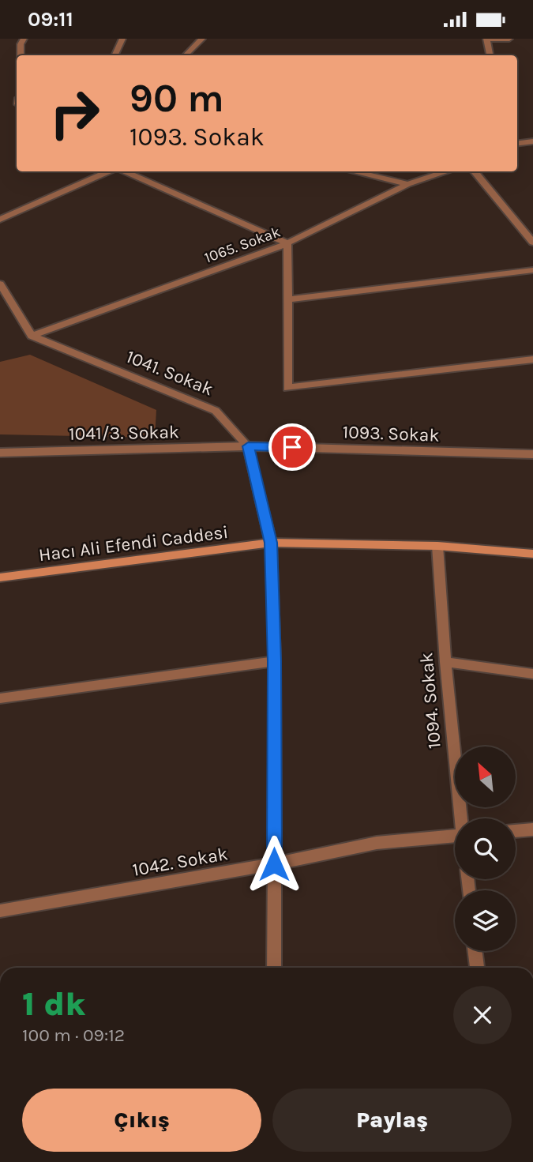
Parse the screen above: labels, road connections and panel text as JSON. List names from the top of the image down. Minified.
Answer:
{"streets":{"main road":["Hacı Ali Efendi Caddesi"],"street":["1065. Sokak","1041. Sokak","1041/3. Sokak","1093. Sokak","1094. Sokak","1042. Sokak"]},"crossings":[["1065. Sokak","1041. Sokak"],["1041. Sokak","1041/3. Sokak"],["1041. Sokak","1093. Sokak"],["1041. Sokak","Hacı Ali Efendi Caddesi"],["1041. Sokak","1042. Sokak"],["1041/3. Sokak","1093. Sokak"]],"north":"top left","page":{"status":"09:11","turn":["90 m","1093. Sokak"],"heading":["1 dk","100 m · 09:12"],"buttons":["Çıkış","Paylaş"]}}
